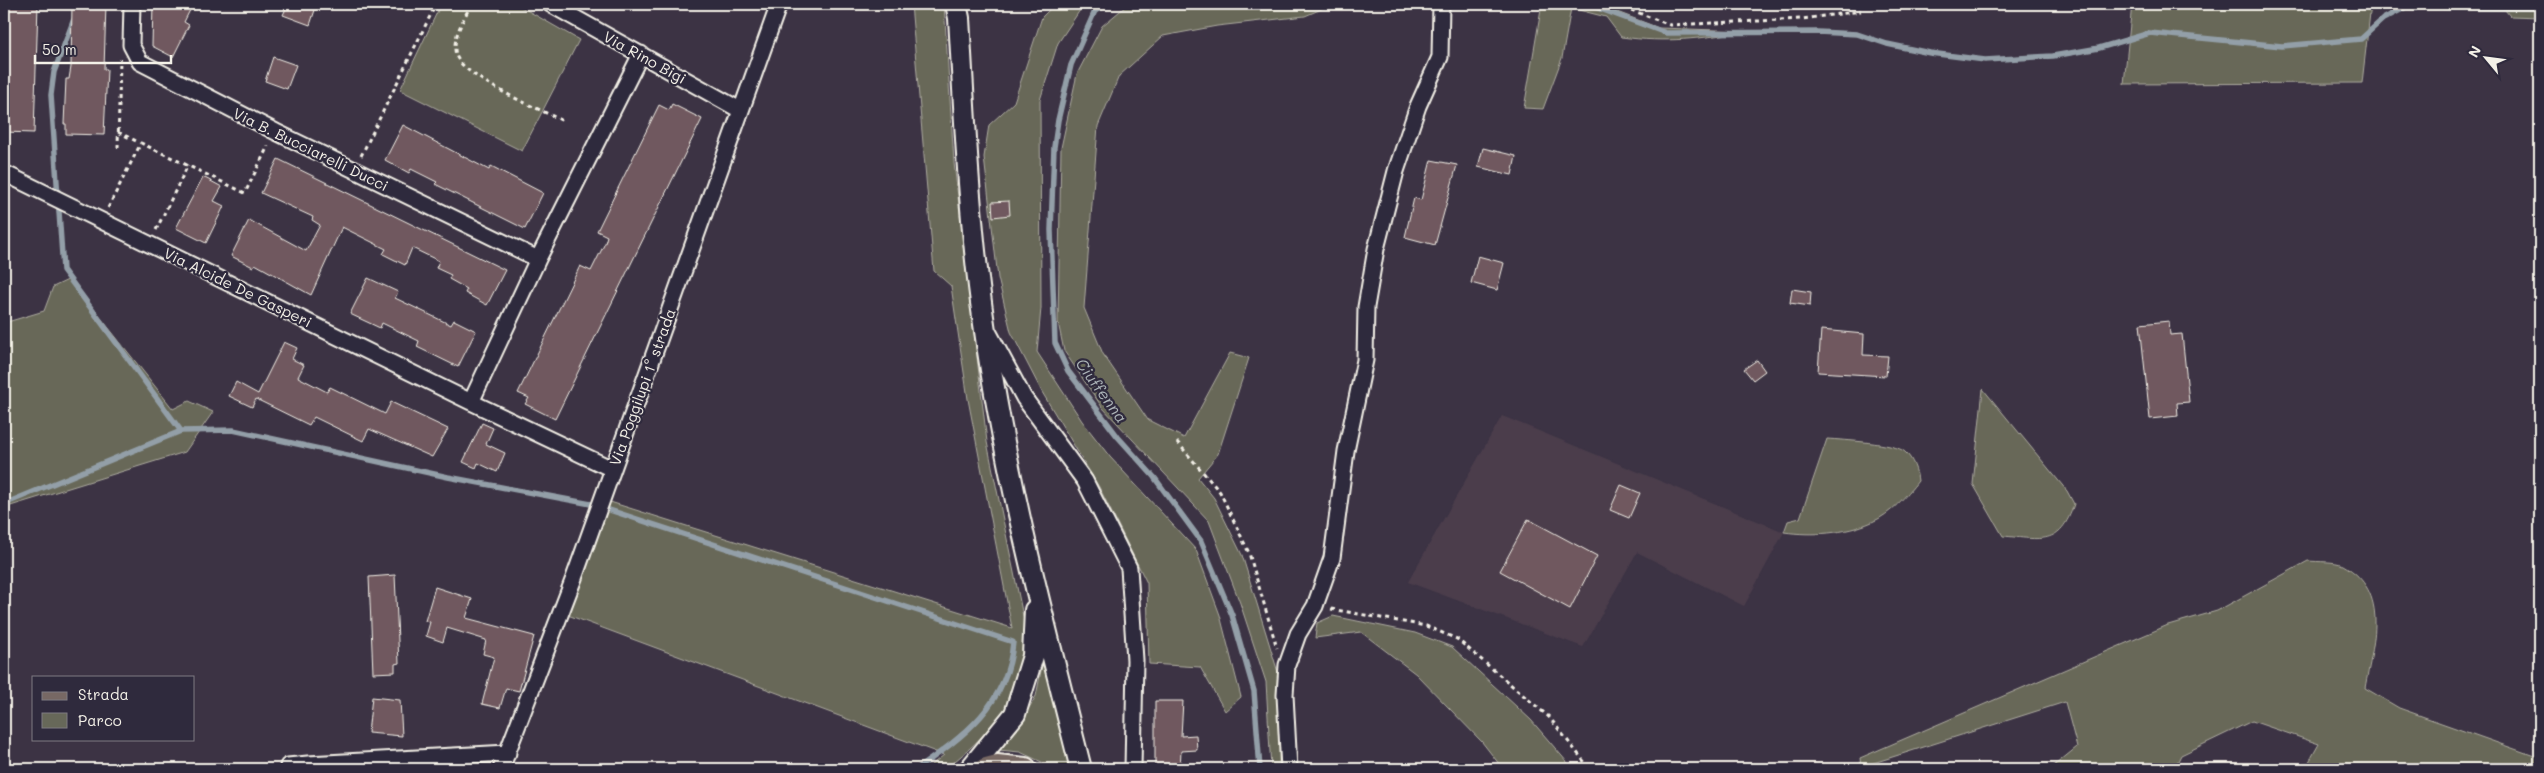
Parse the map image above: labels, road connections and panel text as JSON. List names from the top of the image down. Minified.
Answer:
{"streets":{"street":["Via Rino Bigi","Via B. Bucciarelli Ducci","Via Alcide De Gasperi","Via Poggilupi 1° strada"]},"crossings":[["Via Rino Bigi","Via Poggilupi 1° strada"],["Via Alcide De Gasperi","Via Poggilupi 1° strada"]],"water":["Ciuffenna"],"legend":["Strada","Parco"],"scale_bar":"50 m","north":"top left"}
